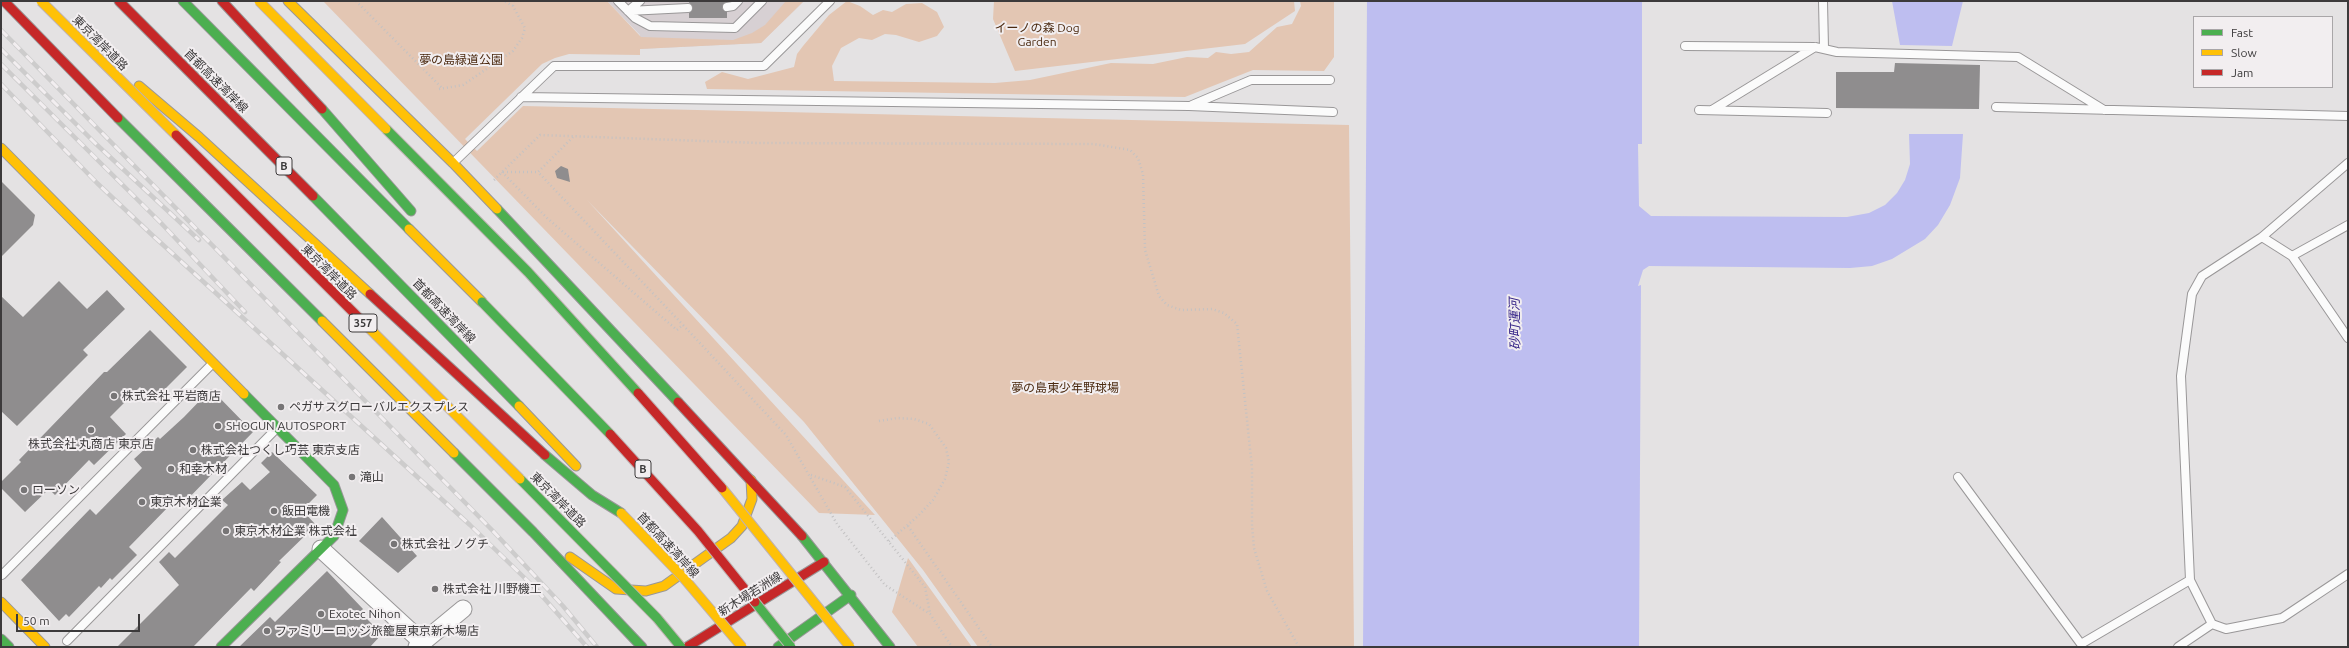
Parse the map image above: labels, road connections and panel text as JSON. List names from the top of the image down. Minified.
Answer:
{"streets":{"main road":["東京湾岸道路","首都高速湾岸線","B","357","新木場若洲線"]},"water":["砂町運河"],"parks":["イーノの森 Dog Garden","夢の島緑道公園","夢の島東少年野球場"],"places":["株式会社 平岩商店","ペガサスグローバルエクスプレス","SHOGUN AUTOSPORT","株式会社 丸商店 東京店","株式会社つくし巧芸 東京支店","和幸木材","滝山","ローソン","東京木材企業","飯田電機","東京木材企業 株式会社","株式会社 ノグチ","株式会社 川野機工","Exotec Nihon","ファミリーロッジ旅籠屋東京新木場店"],"legend":["Fast","Slow","Jam"],"scale_bar":"50 m"}
